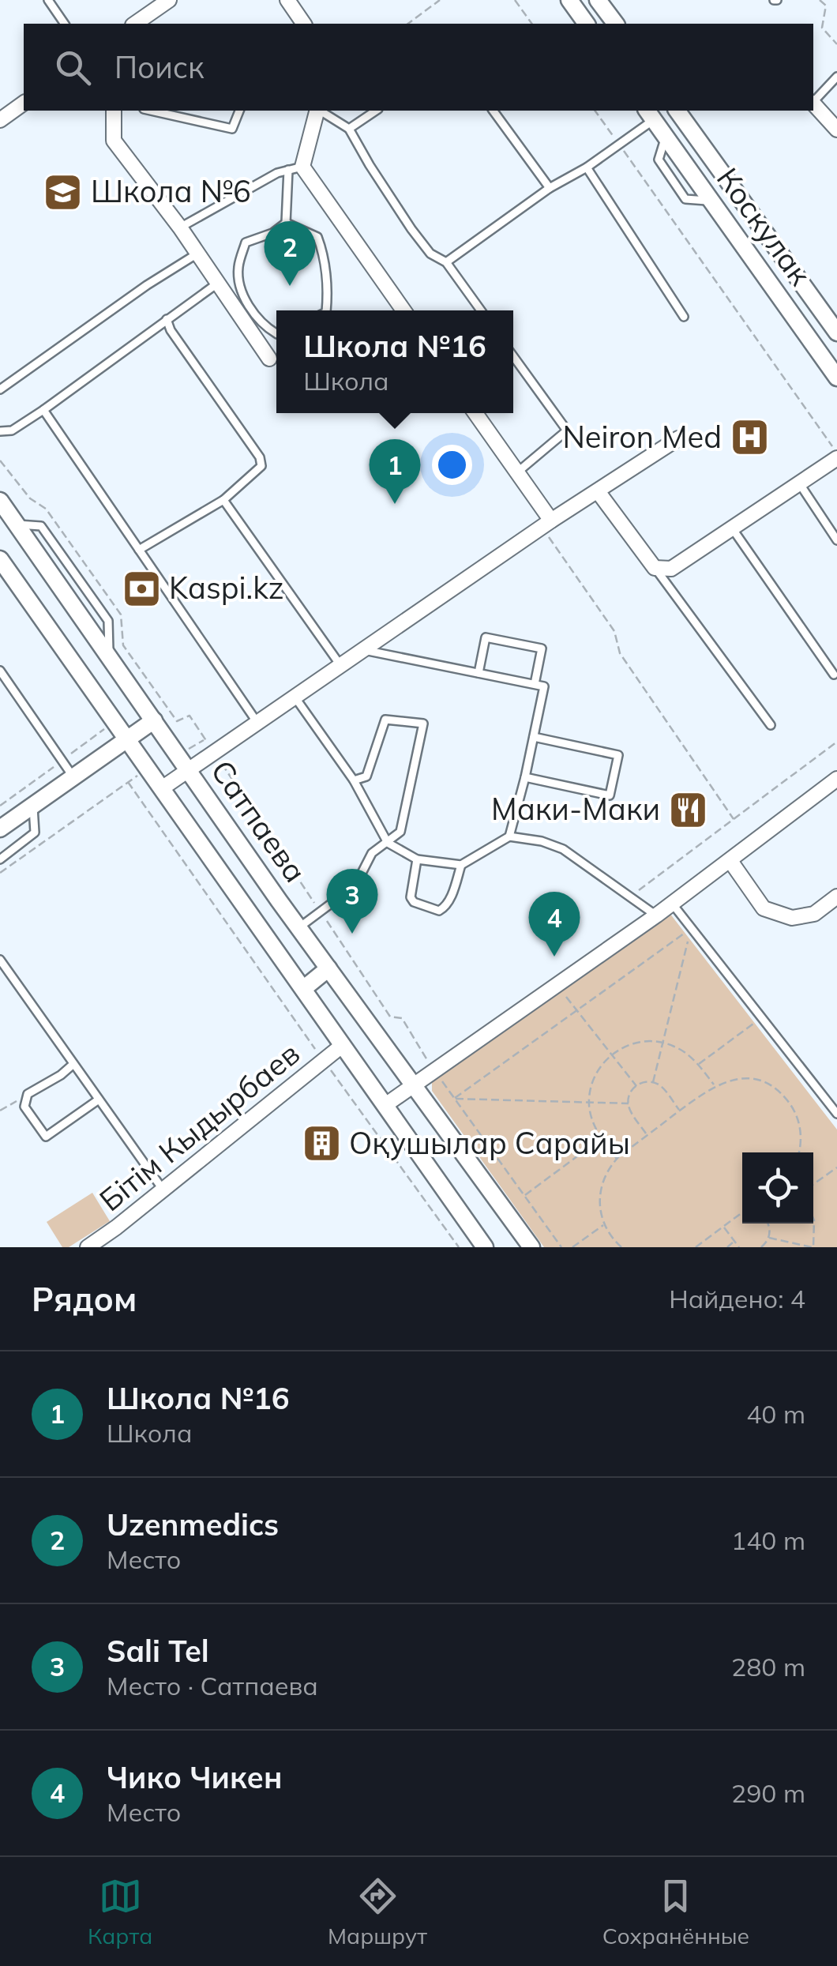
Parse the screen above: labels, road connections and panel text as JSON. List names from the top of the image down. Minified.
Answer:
{"streets":{"street":["Коскулак","Сатпаева","Бiтiм Кыдырбаев"]},"crossings":[["Сатпаева","Бiтiм Кыдырбаев"]],"places":{"school or university":["Школа №6"],"hospital":["Neiron Med"],"bank":["Kaspi.kz"],"restaurant":["Маки-Маки"],"building":["Оқушылар Сарайы"]},"page":{"search":"Поиск","pins":["2","1","3","4"],"popup":["Школа №16","Школа"],"heading":["Рядом","Найдено: 4"],"list":[{"mark":"1","name":"Школа №16","note":"Школа","value":"40 m"},{"mark":"2","name":"Uzenmedics","note":"Место","value":"140 m"},{"mark":"3","name":"Sali Tel","note":"Место · Сатпаева","value":"280 m"},{"mark":"4","name":"Чико Чикен","note":"Место","value":"290 m"}],"nav":["Карта","Маршрут","Сохранённые"]}}
